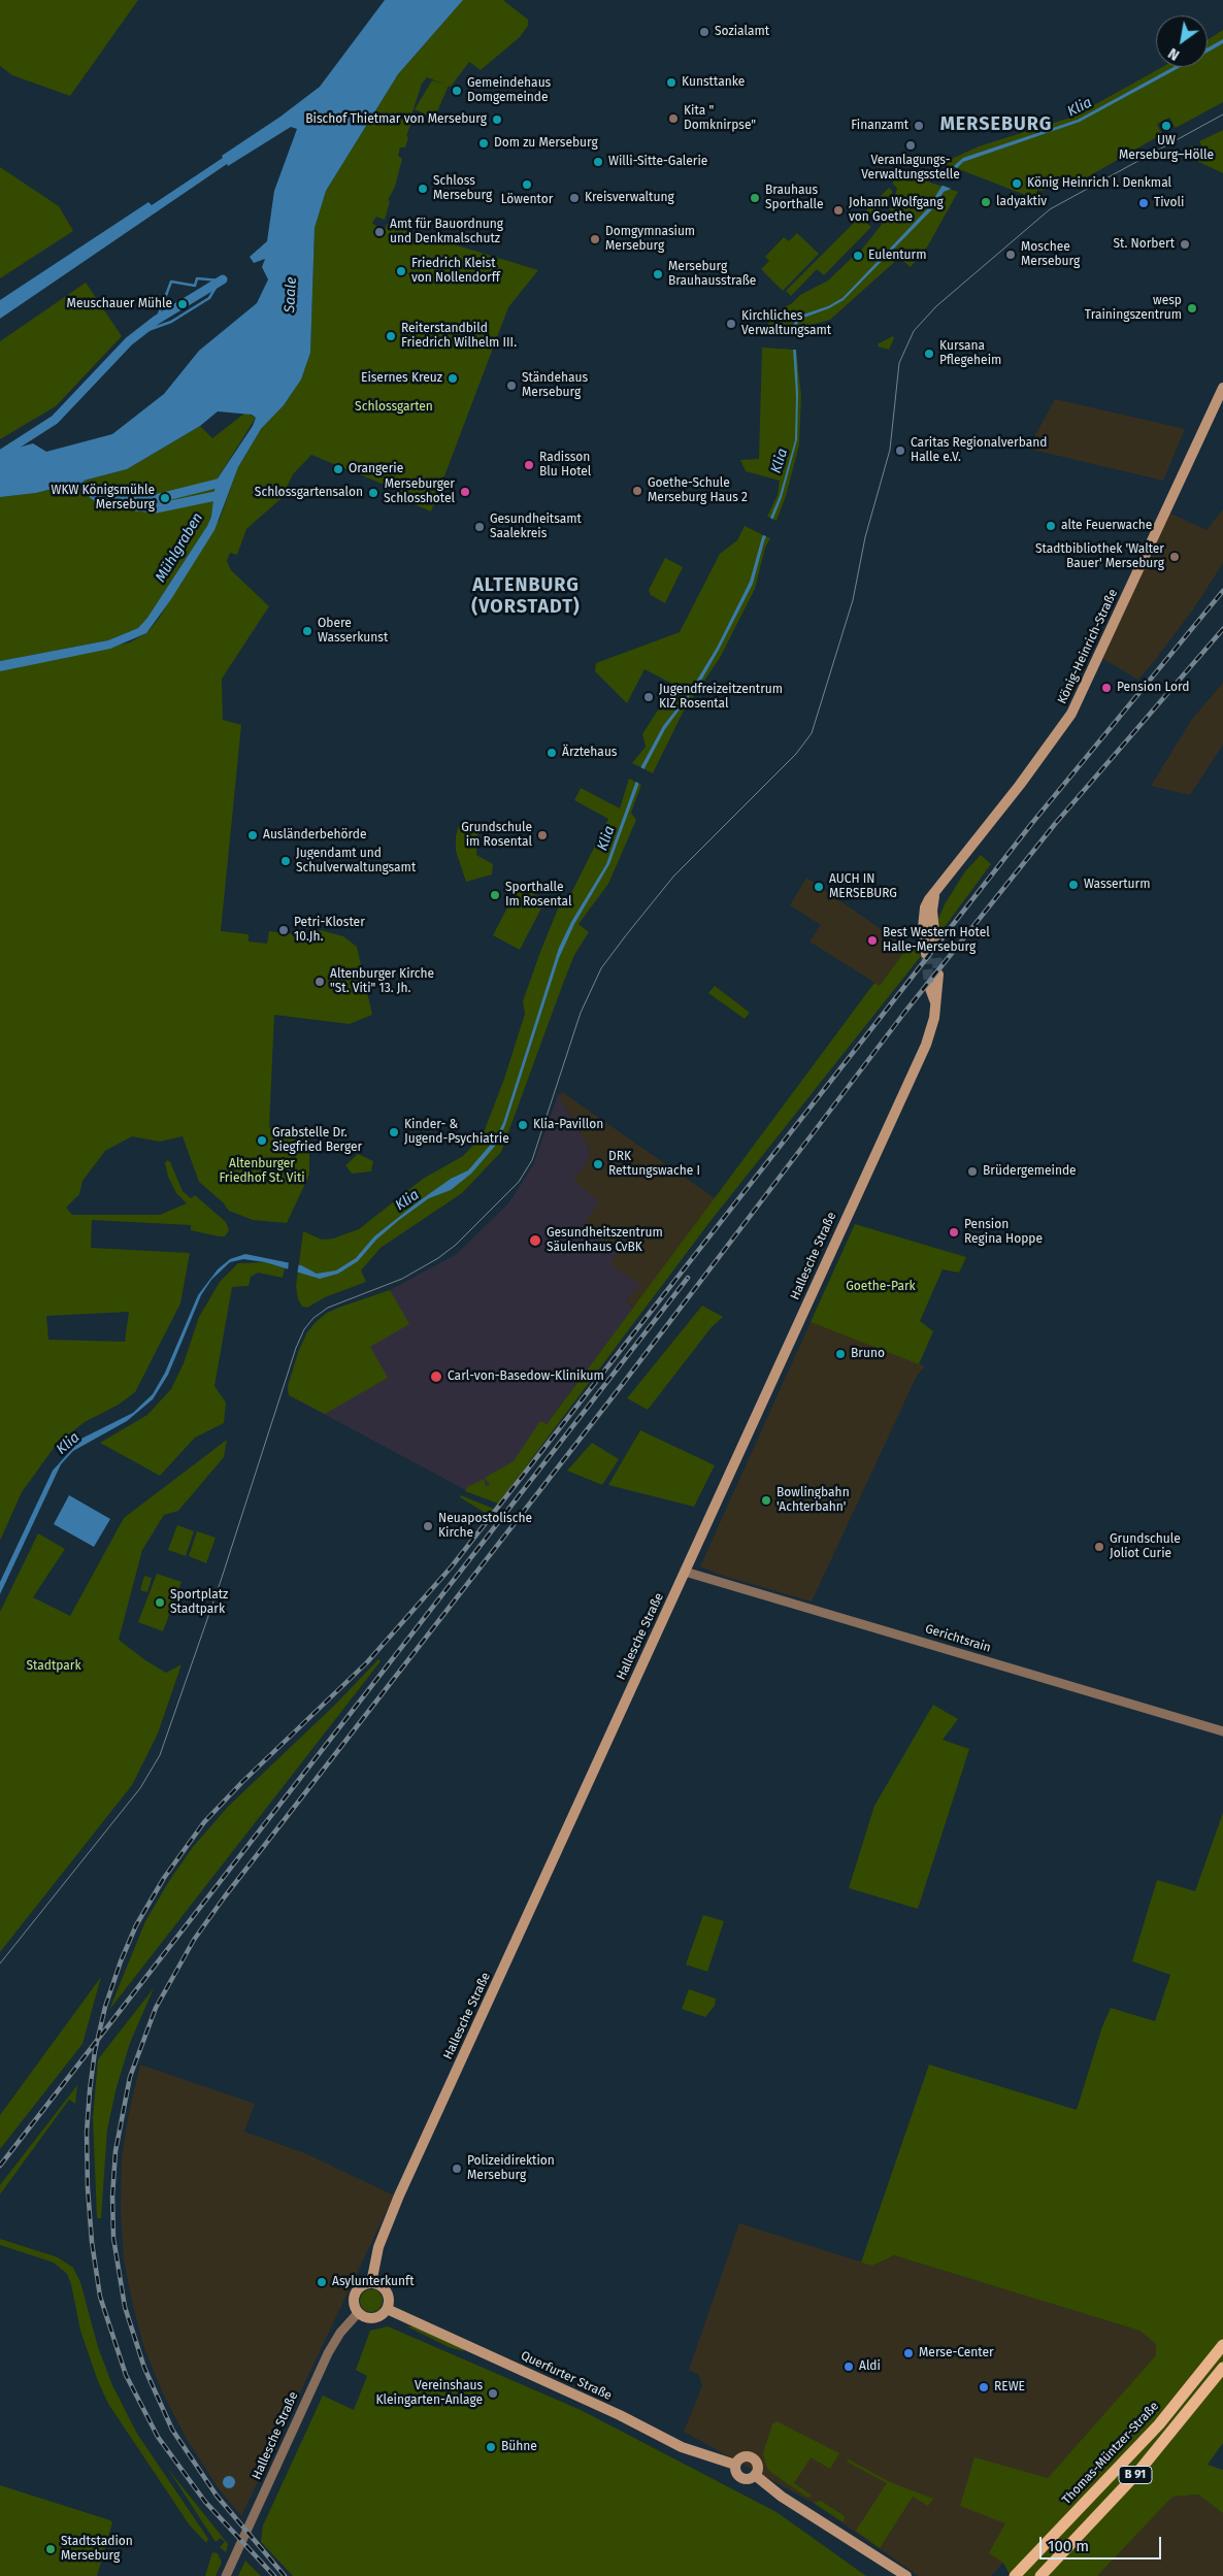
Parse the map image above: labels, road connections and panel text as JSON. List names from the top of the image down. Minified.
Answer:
{"streets":{"main road":["König-Heinrich-Straße","Hallesche Straße","Querfurter Straße","Thomas-Müntzer-Straße","B 91"],"street":["Gerichtsrain"]},"crossings":[["Hallesche Straße","Gerichtsrain"],["Hallesche Straße","Querfurter Straße"]],"districts":["MERSEBURG","ALTENBURG (VORSTADT)"],"water":["Klia","Saale","Mühlgraben"],"parks":["Schlossgarten","Altenburger Friedhof St. Viti","Goethe-Park","Stadtpark"],"places":["Sozialamt","Kunsttanke","Gemeindehaus Domgemeinde","Kita \" Domknirpse\"","Bischof Thietmar von Merseburg","Finanzamt","UW Merseburg–Hölle","Dom zu Merseburg","Veranlagungs- Verwaltungsstelle","Willi-Sitte-Galerie","König Heinrich I. Denkmal","Löwentor","Schloss Merseburg","Kreisverwaltung","Brauhaus Sporthalle","ladyaktiv","Tivoli","Johann Wolfgang von Goethe","Amt für Bauordnung und Denkmalschutz","Domgymnasium Merseburg","St. Norbert","Moschee Merseburg","Eulenturm","Friedrich Kleist von Nollendorff","Merseburg Brauhausstraße","Meuschauer Mühle","wesp Trainingszentrum","Kirchliches Verwaltungsamt","Reiterstandbild Friedrich Wilhelm III.","Kursana Pflegeheim","Eisernes Kreuz","Ständehaus Merseburg","Caritas Regionalverband Halle e.V.","Radisson Blu Hotel","Orangerie","Goethe-Schule Merseburg Haus 2","Merseburger Schlosshotel","Schlossgartensalon","WKW Königsmühle Merseburg","alte Feuerwache","Gesundheitsamt Saalekreis","Stadtbibliothek 'Walter Bauer' Merseburg","Obere Wasserkunst","Pension Lord","Jugendfreizeitzentrum KIZ Rosental","Ärztehaus","Ausländerbehörde","Grundschule im Rosental","Jugendamt und Schulverwaltungsamt","Wasserturm","AUCH IN MERSEBURG","Sporthalle Im Rosental","Petri-Kloster 10.Jh.","Best Western Hotel Halle-Merseburg","Altenburger Kirche \"St. Viti\" 13. Jh.","Klia-Pavillon","Kinder- & Jugend-Psychiatrie","Grabstelle Dr. Siegfried Berger","DRK Rettungswache I","Brüdergemeinde","Pension Regina Hoppe","Gesundheitszentrum Säulenhaus CvBK","Bruno","Carl-von-Basedow-Klinikum","Bowlingbahn 'Achterbahn'","Neuapostolische Kirche","Grundschule Joliot Curie","Sportplatz Stadtpark","Polizeidirektion Merseburg","Asylunterkunft","Merse-Center","Aldi","REWE","Vereinshaus Kleingarten-Anlage","Bühne","Stadtstadion Merseburg"],"scale_bar":"100 m","north":"bottom left"}
